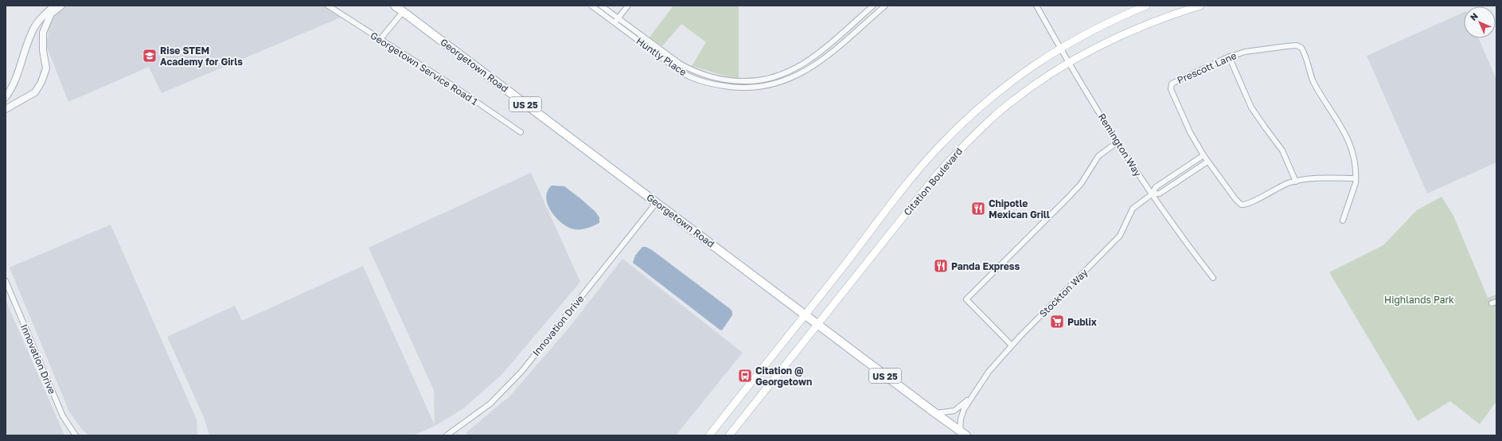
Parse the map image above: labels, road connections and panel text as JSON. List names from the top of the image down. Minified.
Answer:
{"streets":{"main road":["Georgetown Road","US 25","Citation Boulevard"],"street":["Huntly Place","Prescott Lane","Georgetown Service Road 1","Remington Way","Stockton Way","Innovation Drive"]},"crossings":[["Georgetown Road","Citation Boulevard"],["Georgetown Road","Stockton Way"],["Georgetown Road","Innovation Drive"],["Prescott Lane","Stockton Way"],["Remington Way","Citation Boulevard"],["Remington Way","Stockton Way"]],"parks":["Highlands Park"],"places":{"school or university":["Rise STEM Academy for Girls"],"restaurant":["Chipotle Mexican Grill","Panda Express"],"supermarket":["Publix"],"bus stop":["Citation @ Georgetown"]},"north":"top left"}
